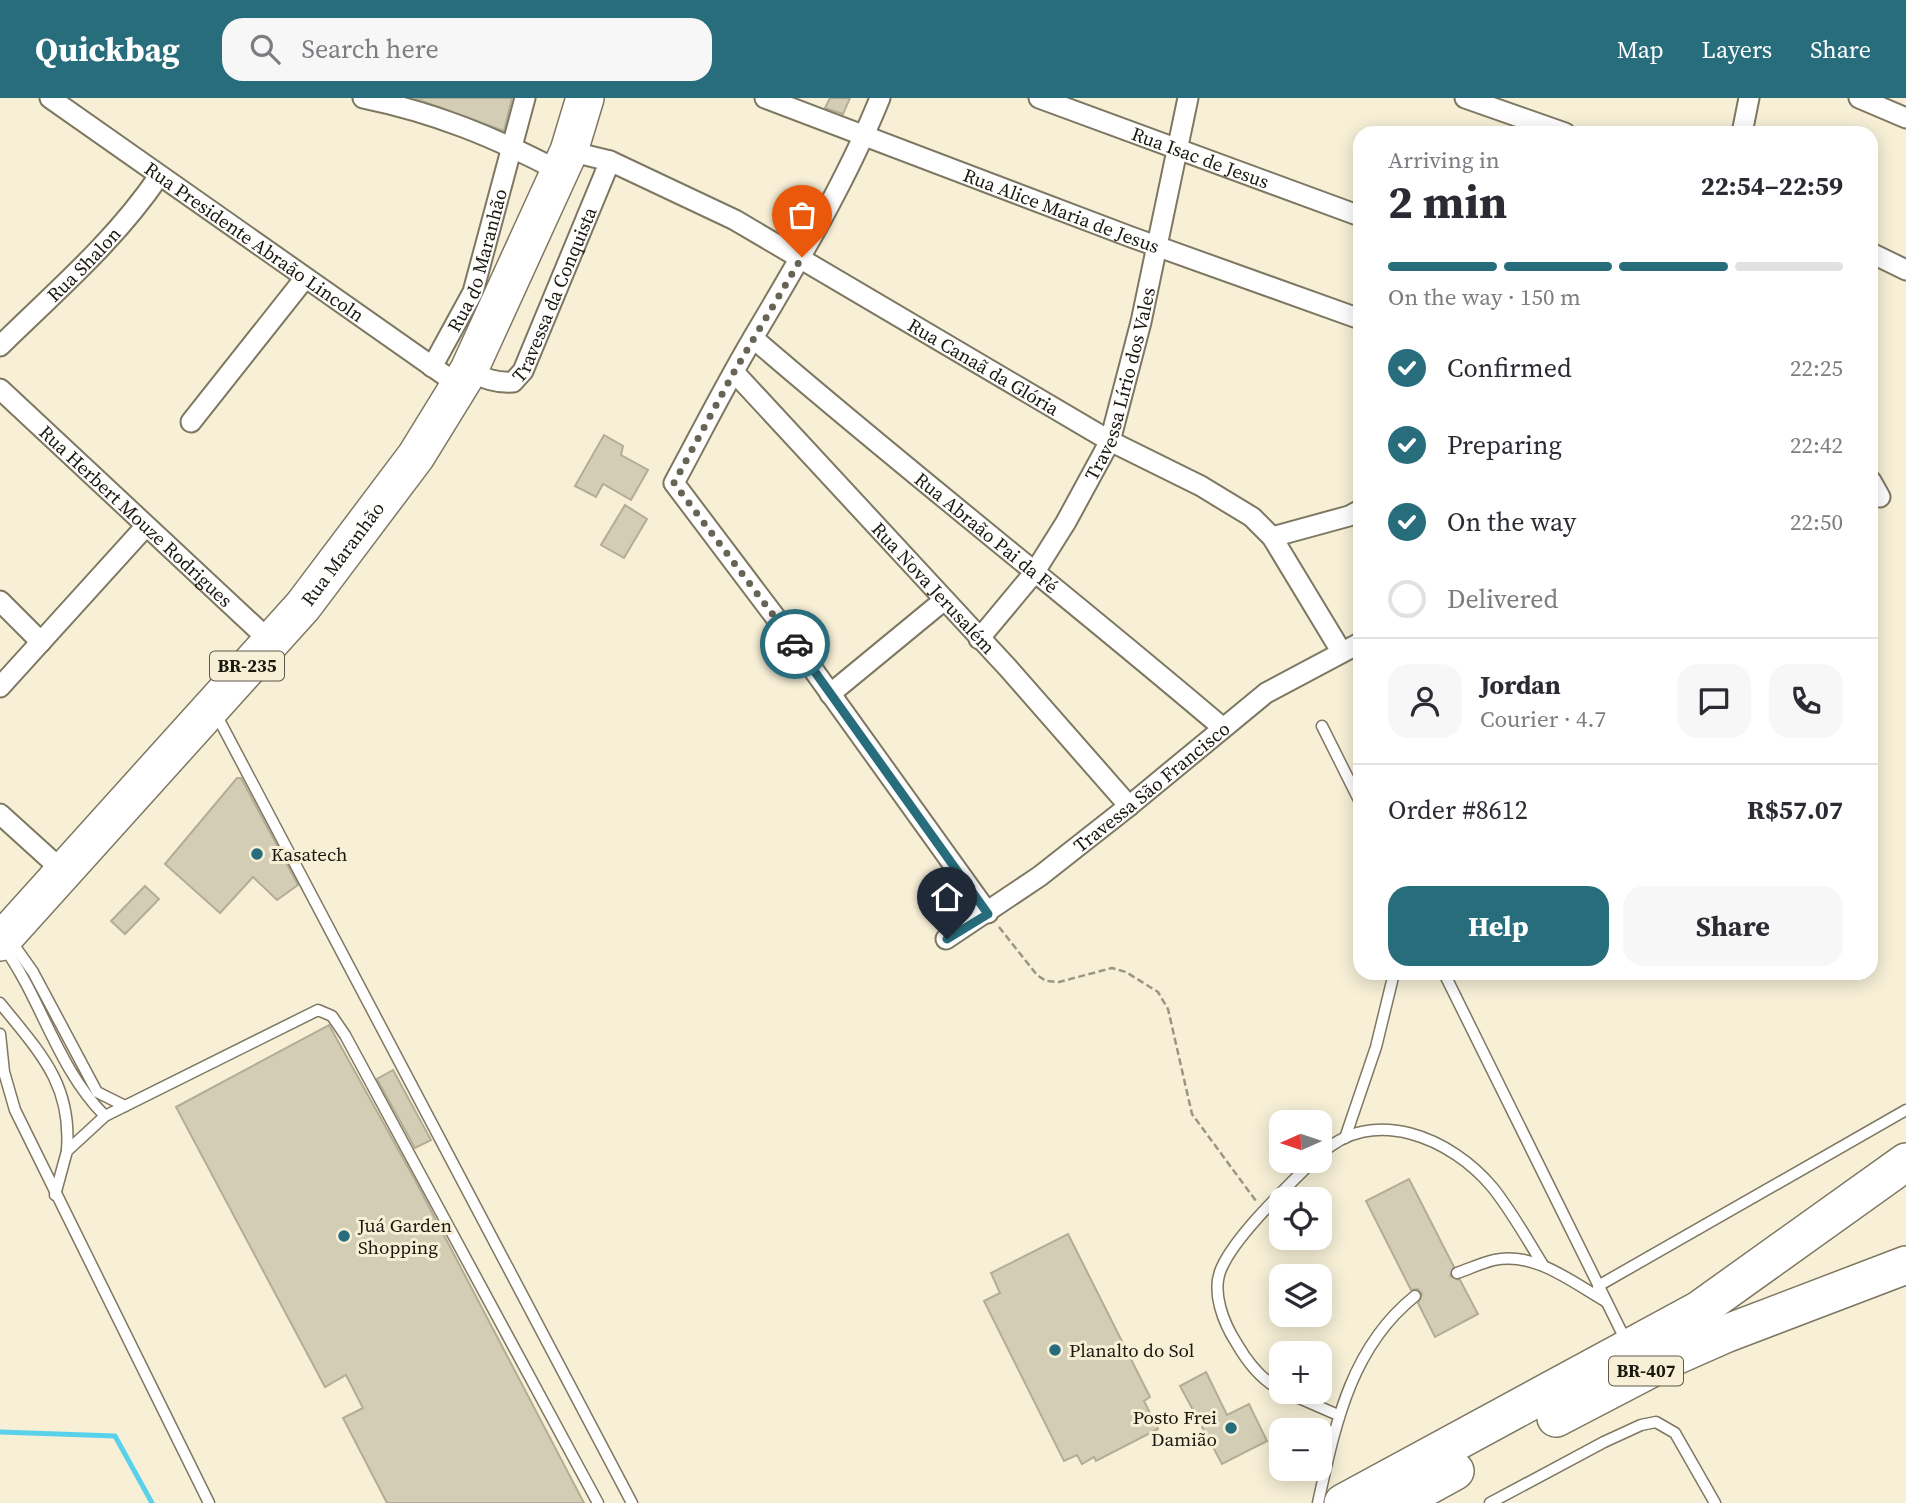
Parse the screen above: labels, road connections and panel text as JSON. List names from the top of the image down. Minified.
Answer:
{"streets":{"highway":["Rua Maranhão","BR-235","BR-407"],"street":["Rua Isac de Jesus","Rua Alice Maria de Jesus","Rua Presidente Abraão Lincoln","Rua do Maranhão","Rua Shalon","Travessa da Conquista","Rua Canaã da Glória","Travessa Lírio dos Vales","Rua Herbert Mouze Rodrigues","Rua Abraão Pai da Fé","Rua Nova Jerusalém","Travessa São Francisco"]},"crossings":[["Rua Isac de Jesus","Travessa Lírio dos Vales"],["Rua Alice Maria de Jesus","Travessa Lírio dos Vales"],["Rua Presidente Abraão Lincoln","Rua do Maranhão"],["Rua Presidente Abraão Lincoln","Rua Shalon"],["Rua Presidente Abraão Lincoln","Travessa da Conquista"],["Rua Presidente Abraão Lincoln","Rua Maranhão"],["Rua do Maranhão","Travessa da Conquista"],["Rua do Maranhão","Rua Canaã da Glória"],["Rua do Maranhão","Rua Maranhão"],["Travessa da Conquista","Rua Canaã da Glória"],["Travessa da Conquista","Rua Maranhão"],["Rua Canaã da Glória","Travessa Lírio dos Vales"],["Rua Canaã da Glória","Rua Maranhão"],["Rua Canaã da Glória","Travessa São Francisco"],["Travessa Lírio dos Vales","Rua Abraão Pai da Fé"],["Travessa Lírio dos Vales","Rua Nova Jerusalém"],["Rua Herbert Mouze Rodrigues","Rua Maranhão"],["Rua Abraão Pai da Fé","Travessa São Francisco"],["Rua Nova Jerusalém","Travessa São Francisco"]],"places":["Kasatech","Juá Garden Shopping","Planalto do Sol","Posto Frei Damião"],"north":"left","page":{"header":"Quickbag","search":"Search here","nav":["Map","Layers","Share"],"heading":["2 min","Arriving in","22:54–22:59"],"panel":["Jordan","Courier · 4.7","Order #8612","R$57.07"],"bar":"On the way · 150 m","list":[["Confirmed","22:25"],["Preparing","22:42"],["On the way","22:50"],"Delivered"],"buttons":["Help","Share"],"map_buttons":["+","−"]}}
